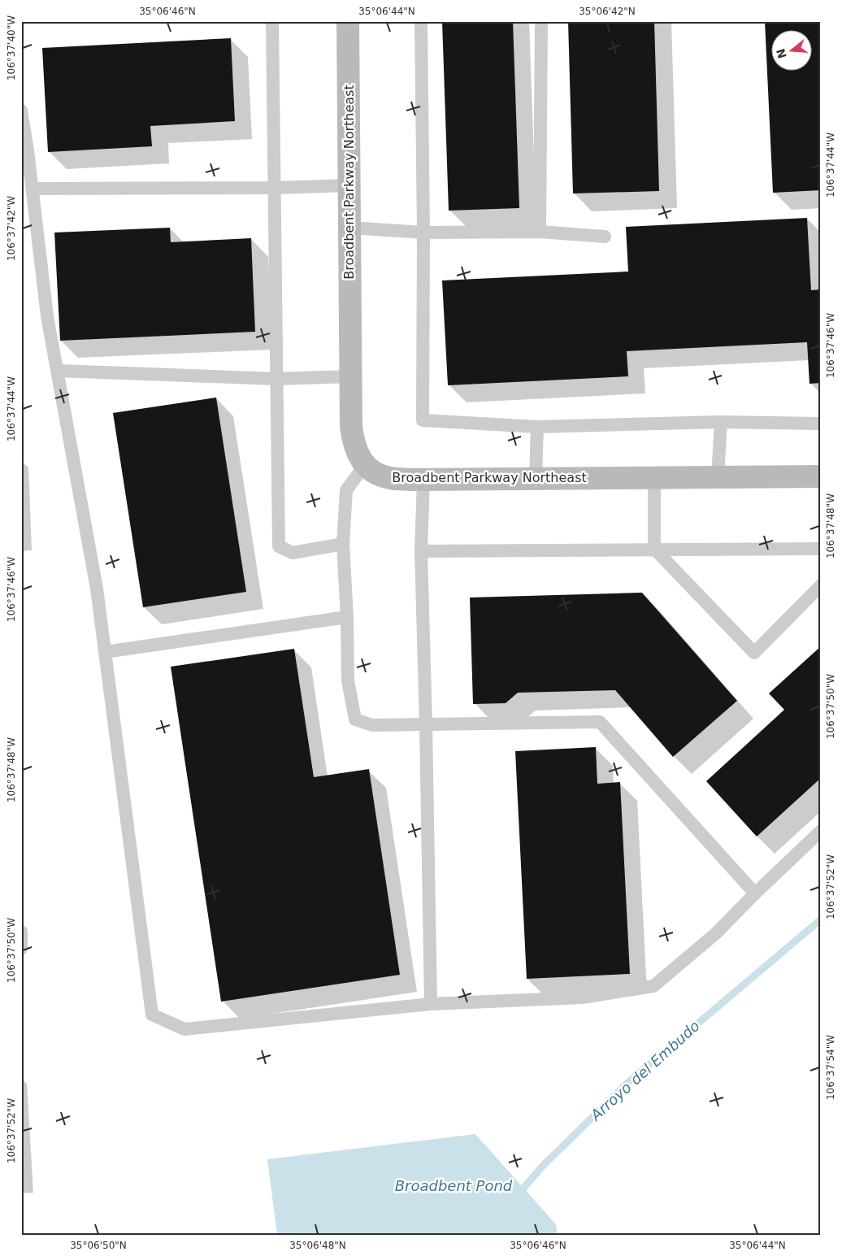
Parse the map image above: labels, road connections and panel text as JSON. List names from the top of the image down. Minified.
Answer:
{"streets":{"street":["Broadbent Parkway Northeast"]},"water":["Arroyo del Embudo","Broadbent Pond"],"north":"left","coordinates":["35°06'46\"N","35°06'44\"N","35°06'42\"N","106°37'40\"W","106°37'44\"W","106°37'42\"W","106°37'46\"W","106°37'48\"W","106°37'50\"W","106°37'52\"W","106°37'54\"W","35°06'50\"N","35°06'48\"N"]}
